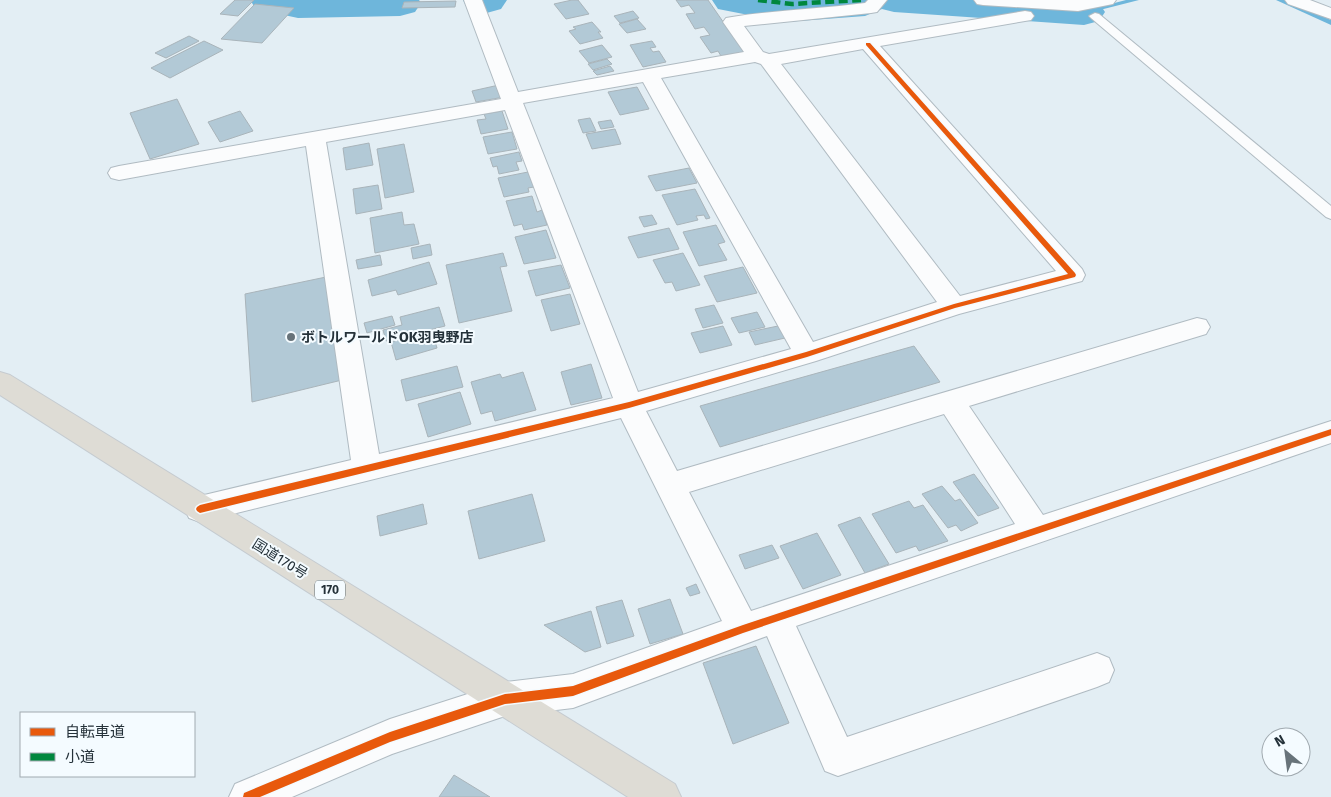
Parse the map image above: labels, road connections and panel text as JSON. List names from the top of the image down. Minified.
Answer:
{"streets":{"highway":["国道170号","170"]},"places":["ボトルワールドOK羽曳野店"],"legend":["自転車道","小道"],"north":"top left"}
